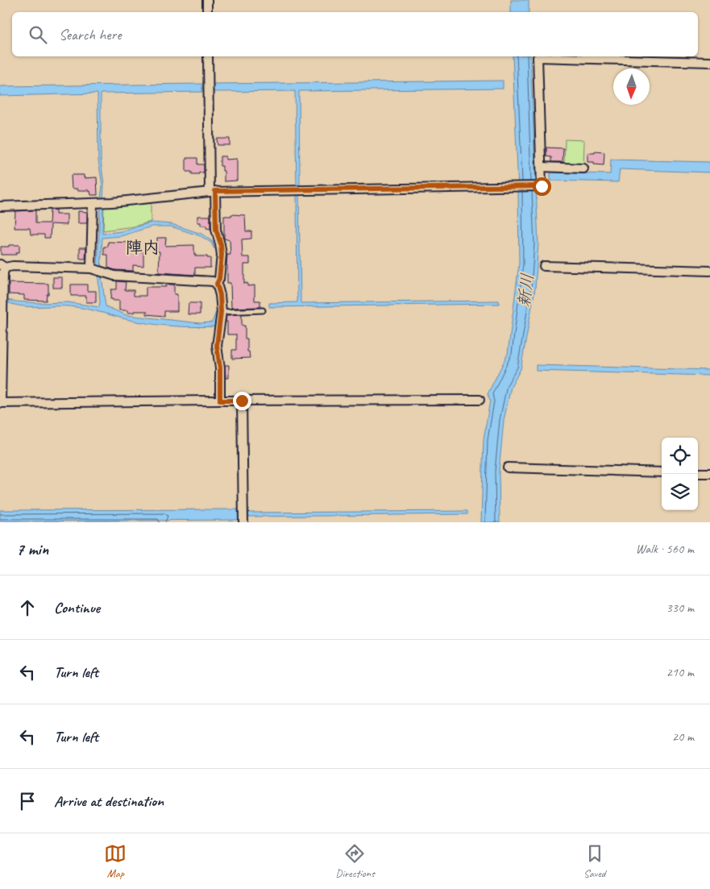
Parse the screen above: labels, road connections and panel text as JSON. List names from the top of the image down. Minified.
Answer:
{"districts":["陣内"],"water":["新川"],"north":"bottom","page":{"search":"Search here","heading":["7 min","Walk · 560 m"],"list":[["Continue","330 m"],["Turn left","210 m"],["Turn left","20 m"],"Arrive at destination"],"nav":["Map","Directions","Saved"]}}
